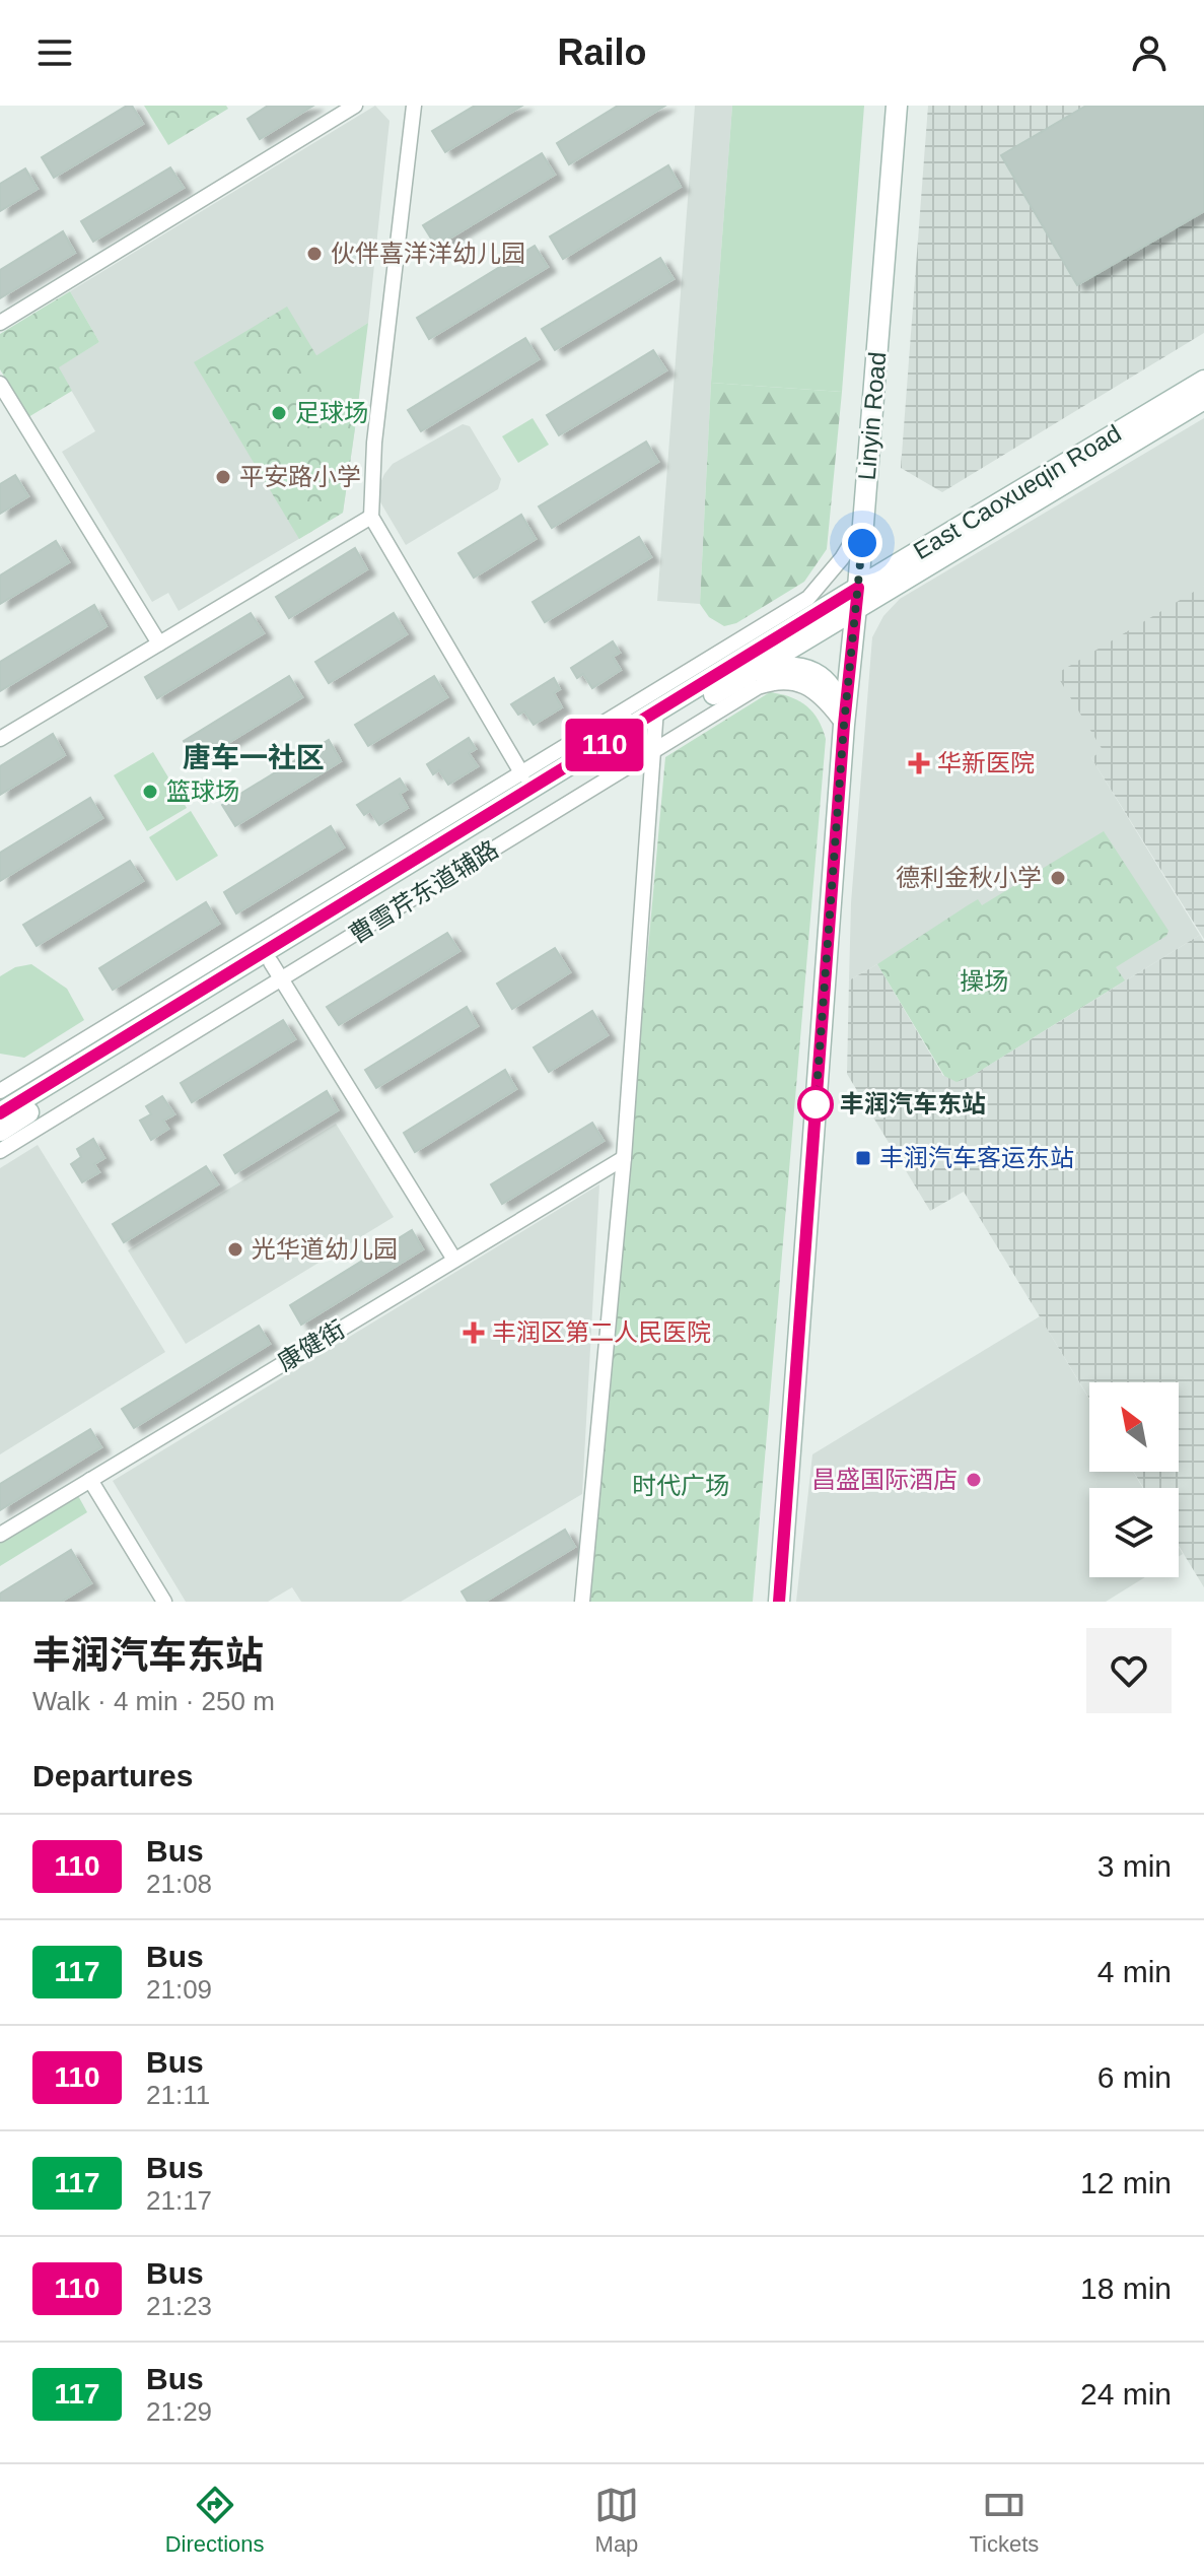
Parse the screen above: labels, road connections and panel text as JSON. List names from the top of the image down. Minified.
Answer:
{"streets":{"main road":["Linyin Road","East Caoxueqin Road"],"street":["曹雪芹东道辅路","康健街"]},"crossings":[["Linyin Road","East Caoxueqin Road"],["Linyin Road","曹雪芹东道辅路"]],"districts":["唐车一社区"],"parks":["操场","时代广场"],"places":{"other":["伙伴喜洋洋幼儿园","足球场","平安路小学","篮球场","德利金秋小学","丰润汽车东站","光华道幼儿园","昌盛国际酒店"],"health":["华新医院","丰润区第二人民医院"],"transit":["丰润汽车客运东站"]},"lines":["bus line 110"],"north":"top left","page":{"header":"Railo","on_map":"110","heading":[["丰润汽车东站","Walk · 4 min · 250 m"],"Departures"],"list":[{"mark":"110","name":"Bus","note":"21:08","value":"3 min"},{"mark":"117","name":"Bus","note":"21:09","value":"4 min"},{"mark":"110","name":"Bus","note":"21:11","value":"6 min"},{"mark":"117","name":"Bus","note":"21:17","value":"12 min"},{"mark":"110","name":"Bus","note":"21:23","value":"18 min"},{"mark":"117","name":"Bus","note":"21:29","value":"24 min"}],"tabs":["Directions","Map","Tickets"]}}
